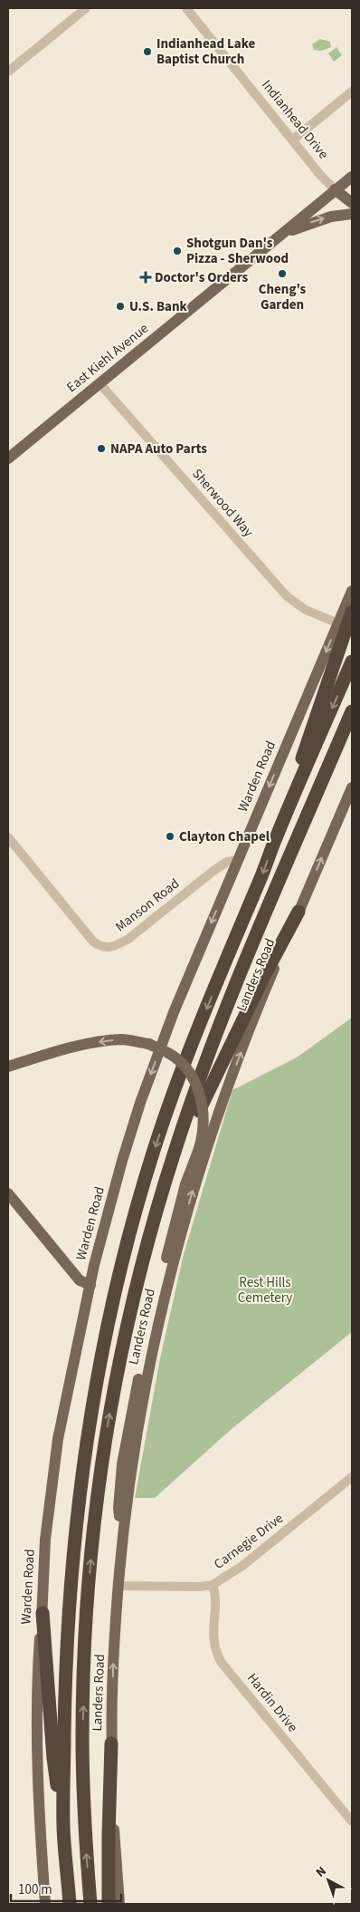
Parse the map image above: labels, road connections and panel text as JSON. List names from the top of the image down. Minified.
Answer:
{"streets":{"main road":["Indianhead Drive","East Kiehl Avenue","Warden Road","Landers Road"],"street":["Sherwood Way","Manson Road","Carnegie Drive","Hardin Drive"]},"crossings":[["Indianhead Drive","East Kiehl Avenue"],["East Kiehl Avenue","Sherwood Way"],["Sherwood Way","Warden Road"],["Warden Road","Manson Road"],["Landers Road","Carnegie Drive"],["Carnegie Drive","Hardin Drive"]],"one_way":["Warden Road","Landers Road"],"parks":["Rest Hills Cemetery"],"places":{"other":["Indianhead Lake Baptist Church","Shotgun Dan's Pizza - Sherwood","Cheng's Garden","U.S. Bank","NAPA Auto Parts","Clayton Chapel"],"health":["Doctor's Orders"]},"scale_bar":"100 m","north":"top left"}
